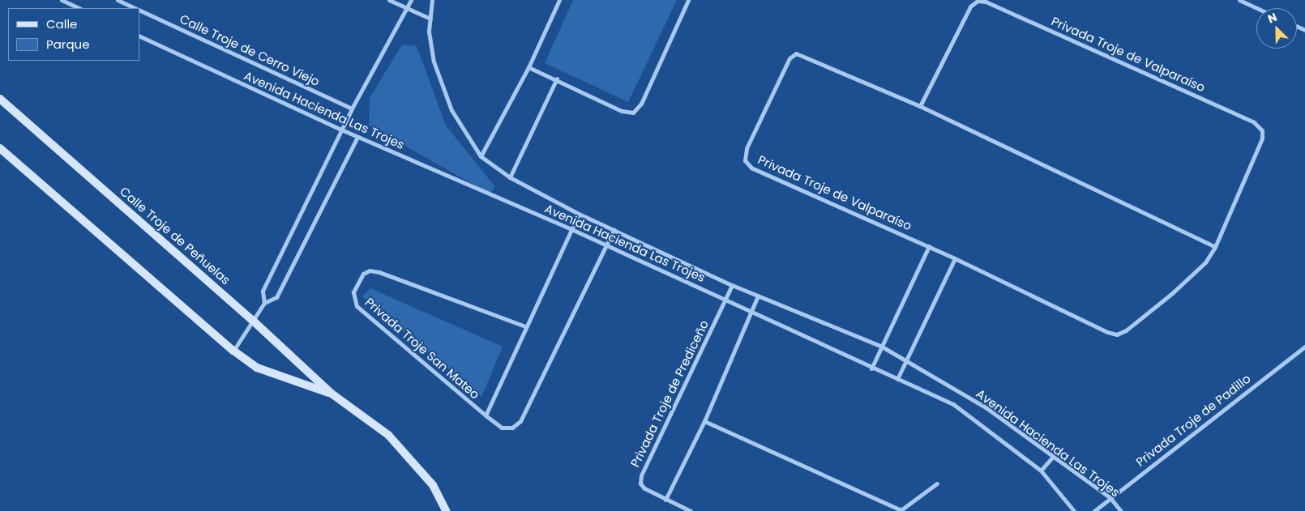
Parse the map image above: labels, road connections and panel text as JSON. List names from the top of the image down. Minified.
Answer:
{"streets":{"street":["Calle Troje de Cerro Viejo","Privada Troje de Valparaíso","Avenida Hacienda Las Trojes","Calle Troje de Peñuelas","Privada Troje San Mateo","Privada Troje de Prediceño","Privada Troje de Padillo"]},"crossings":[["Avenida Hacienda Las Trojes","Privada Troje San Mateo"],["Avenida Hacienda Las Trojes","Privada Troje de Prediceño"],["Avenida Hacienda Las Trojes","Privada Troje de Padillo"]],"legend":["Calle","Parque"],"north":"top left"}
